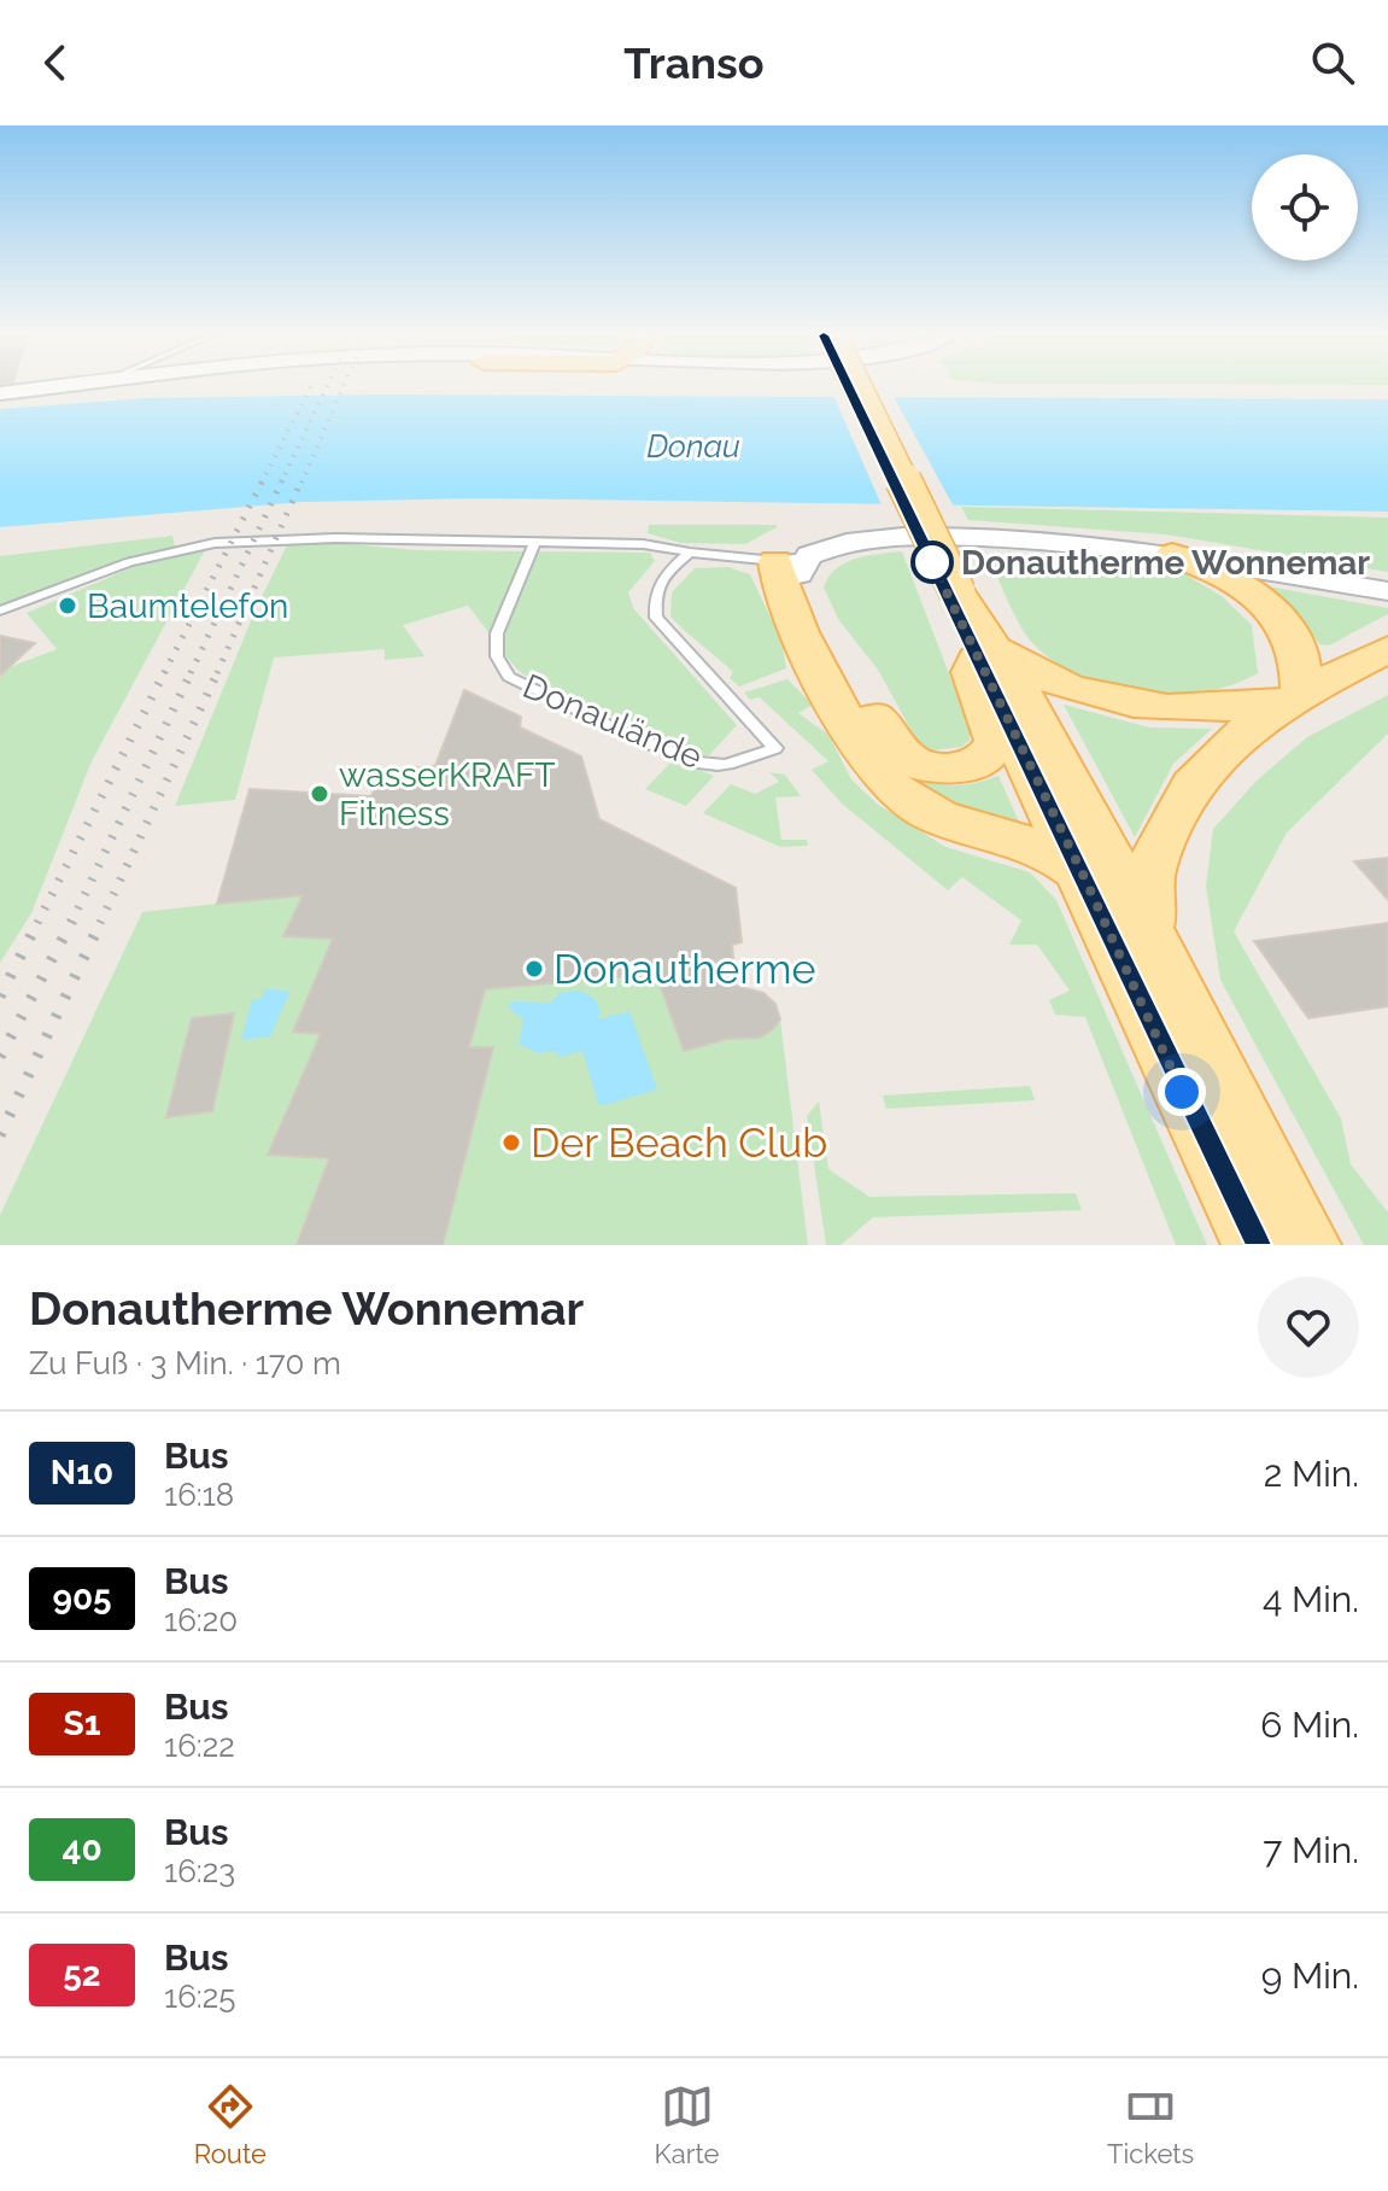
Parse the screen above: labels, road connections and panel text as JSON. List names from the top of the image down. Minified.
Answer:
{"streets":{"lane":["Donaulände"]},"water":["Donau"],"places":["Donautherme Wonnemar","Baumtelefon","wasserKRAFT Fitness","Donautherme","Der Beach Club"],"lines":["bus line N10"],"page":{"header":"Transo","heading":["Donautherme Wonnemar","Zu Fuß · 3 Min. · 170 m"],"list":[{"mark":"N10","name":"Bus","note":"16:18","value":"2 Min."},{"mark":"905","name":"Bus","note":"16:20","value":"4 Min."},{"mark":"S1","name":"Bus","note":"16:22","value":"6 Min."},{"mark":"40","name":"Bus","note":"16:23","value":"7 Min."},{"mark":"52","name":"Bus","note":"16:25","value":"9 Min."}],"tabs":["Route","Karte","Tickets"]}}
